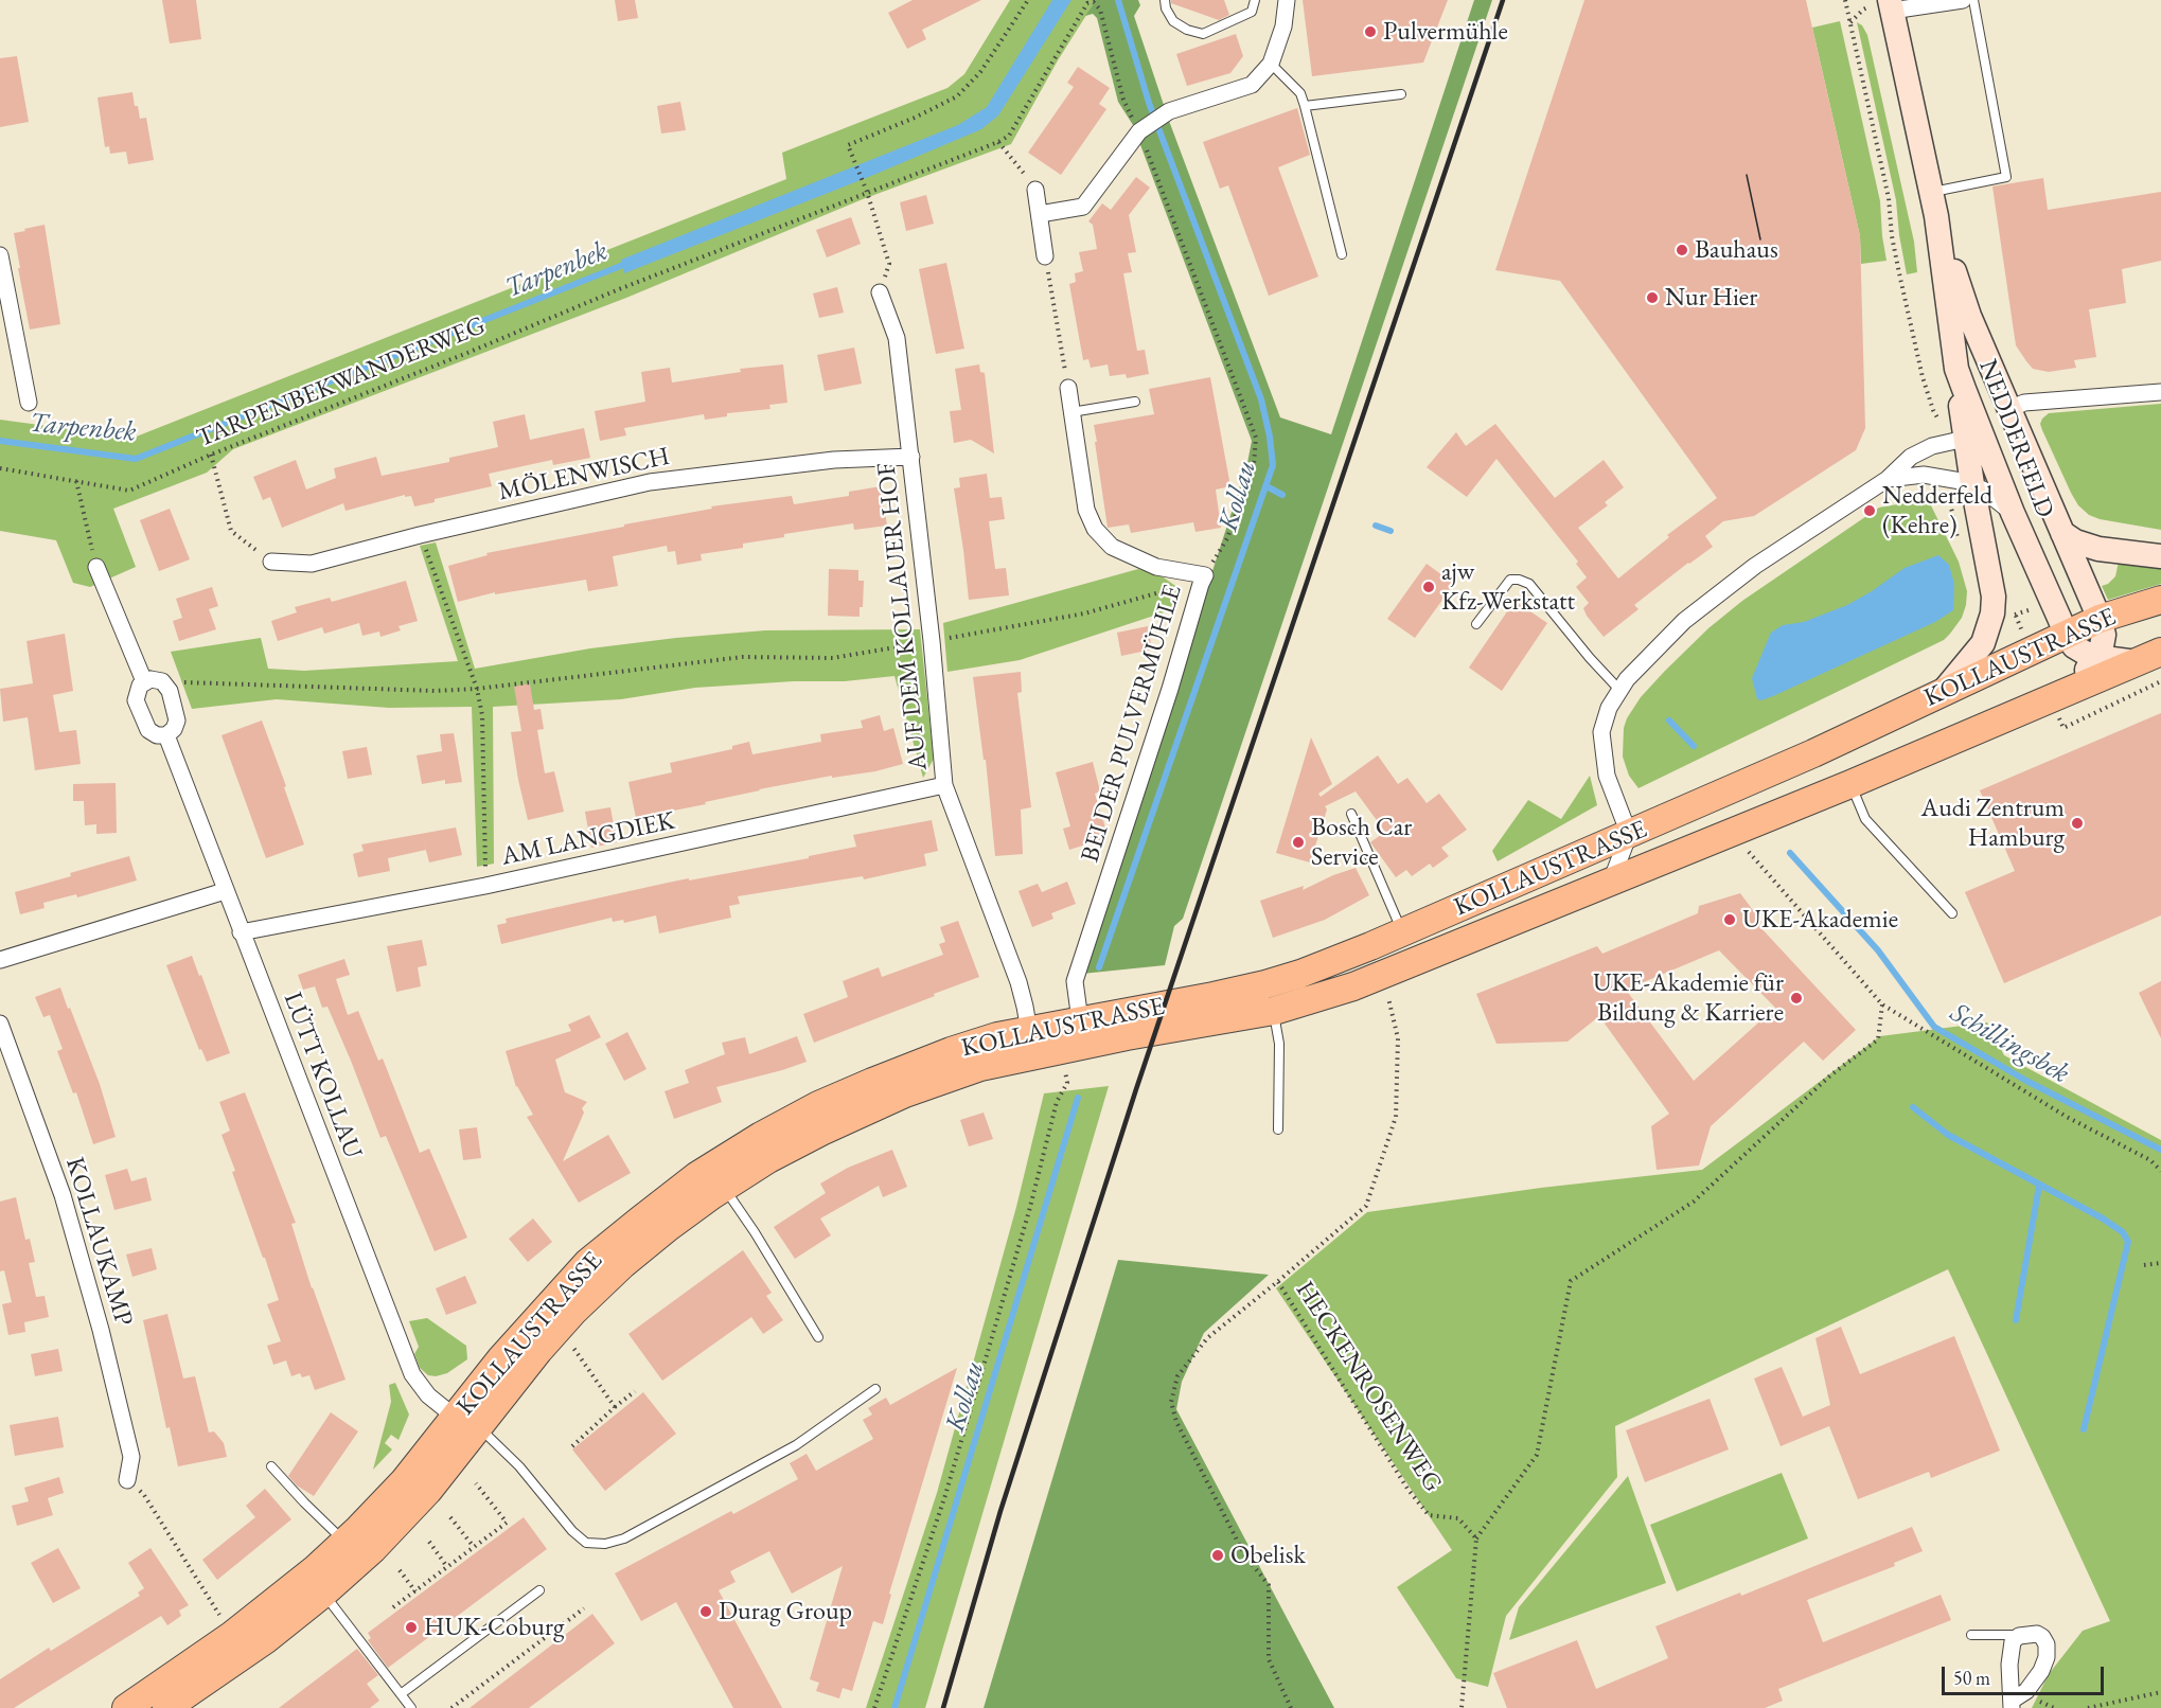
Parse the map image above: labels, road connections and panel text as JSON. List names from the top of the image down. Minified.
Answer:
{"streets":{"main road":["NEDDERFELD","KOLLAUSTRASSE"],"street":["MÖLENWISCH","AUF DEM KOLLAUER HOF","BEI DER PULVERMÜHLE","AM LANGDIEK","LÜTT KOLLAU","KOLLAUKAMP"],"path":["TARPENBEKWANDERWEG","HECKENROSENWEG"]},"crossings":[["NEDDERFELD","KOLLAUSTRASSE"],["MÖLENWISCH","AUF DEM KOLLAUER HOF"],["AUF DEM KOLLAUER HOF","KOLLAUSTRASSE"],["AUF DEM KOLLAUER HOF","AM LANGDIEK"],["KOLLAUSTRASSE","BEI DER PULVERMÜHLE"],["KOLLAUSTRASSE","LÜTT KOLLAU"],["KOLLAUSTRASSE","HECKENROSENWEG"],["AM LANGDIEK","LÜTT KOLLAU"]],"water":["Tarpenbek","Kollau","Schillingsbek"],"places":["Pulvermühle","Bauhaus","Nur Hier","Nedderfeld (Kehre)","ajw Kfz-Werkstatt","Audi Zentrum Hamburg","Bosch Car Service","UKE-Akademie","UKE-Akademie für Bildung & Karriere","Obelisk","Durag Group","HUK-Coburg"],"scale_bar":"50 m"}
